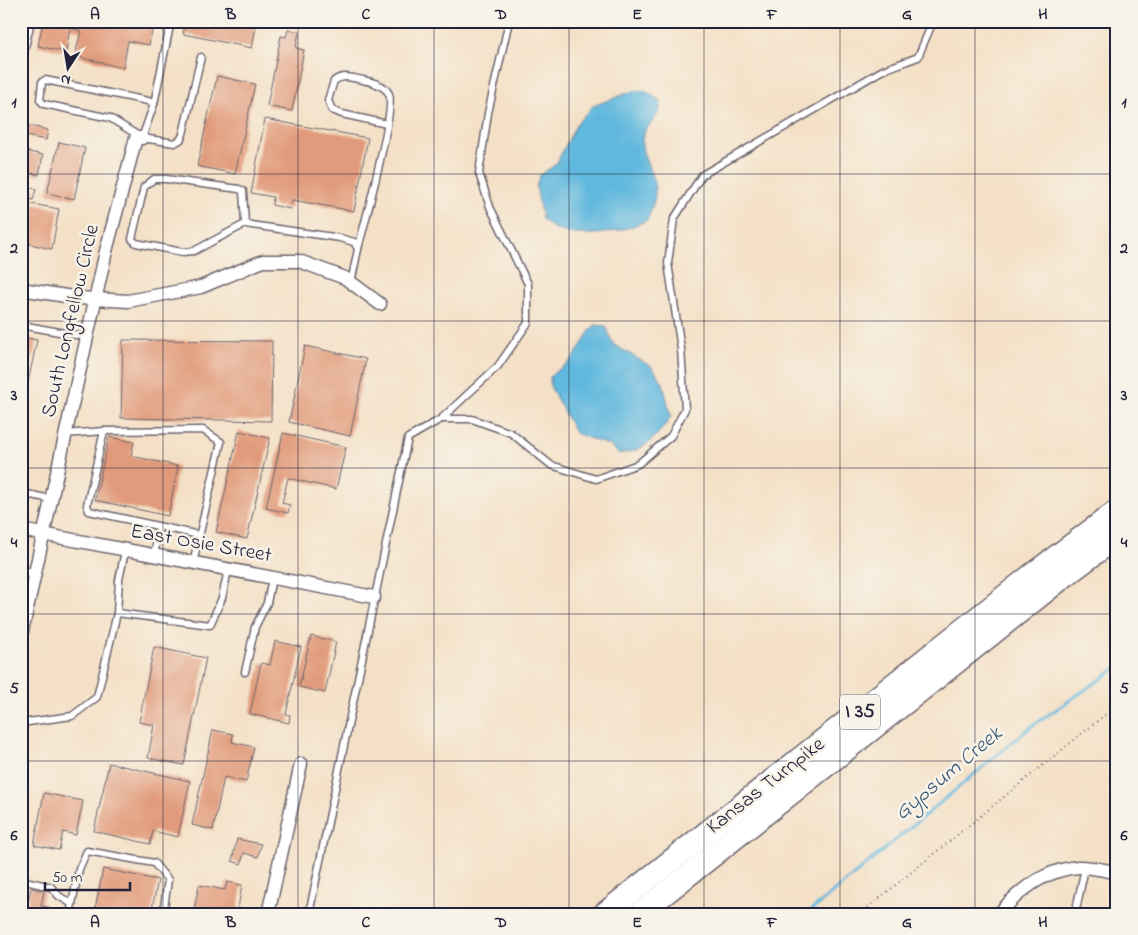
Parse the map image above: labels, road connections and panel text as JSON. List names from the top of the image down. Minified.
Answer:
{"streets":{"highway":["I 35","Kansas Turnpike"],"street":["South Longfellow Circle","East Osie Street"]},"crossings":[["South Longfellow Circle","East Osie Street"]],"water":["Gypsum Creek"],"scale_bar":"50 m","north":"bottom","grid":{"columns":["A","B","C","D","E","F","G","H"],"rows":["1","2","3","4","5","6"]}}
